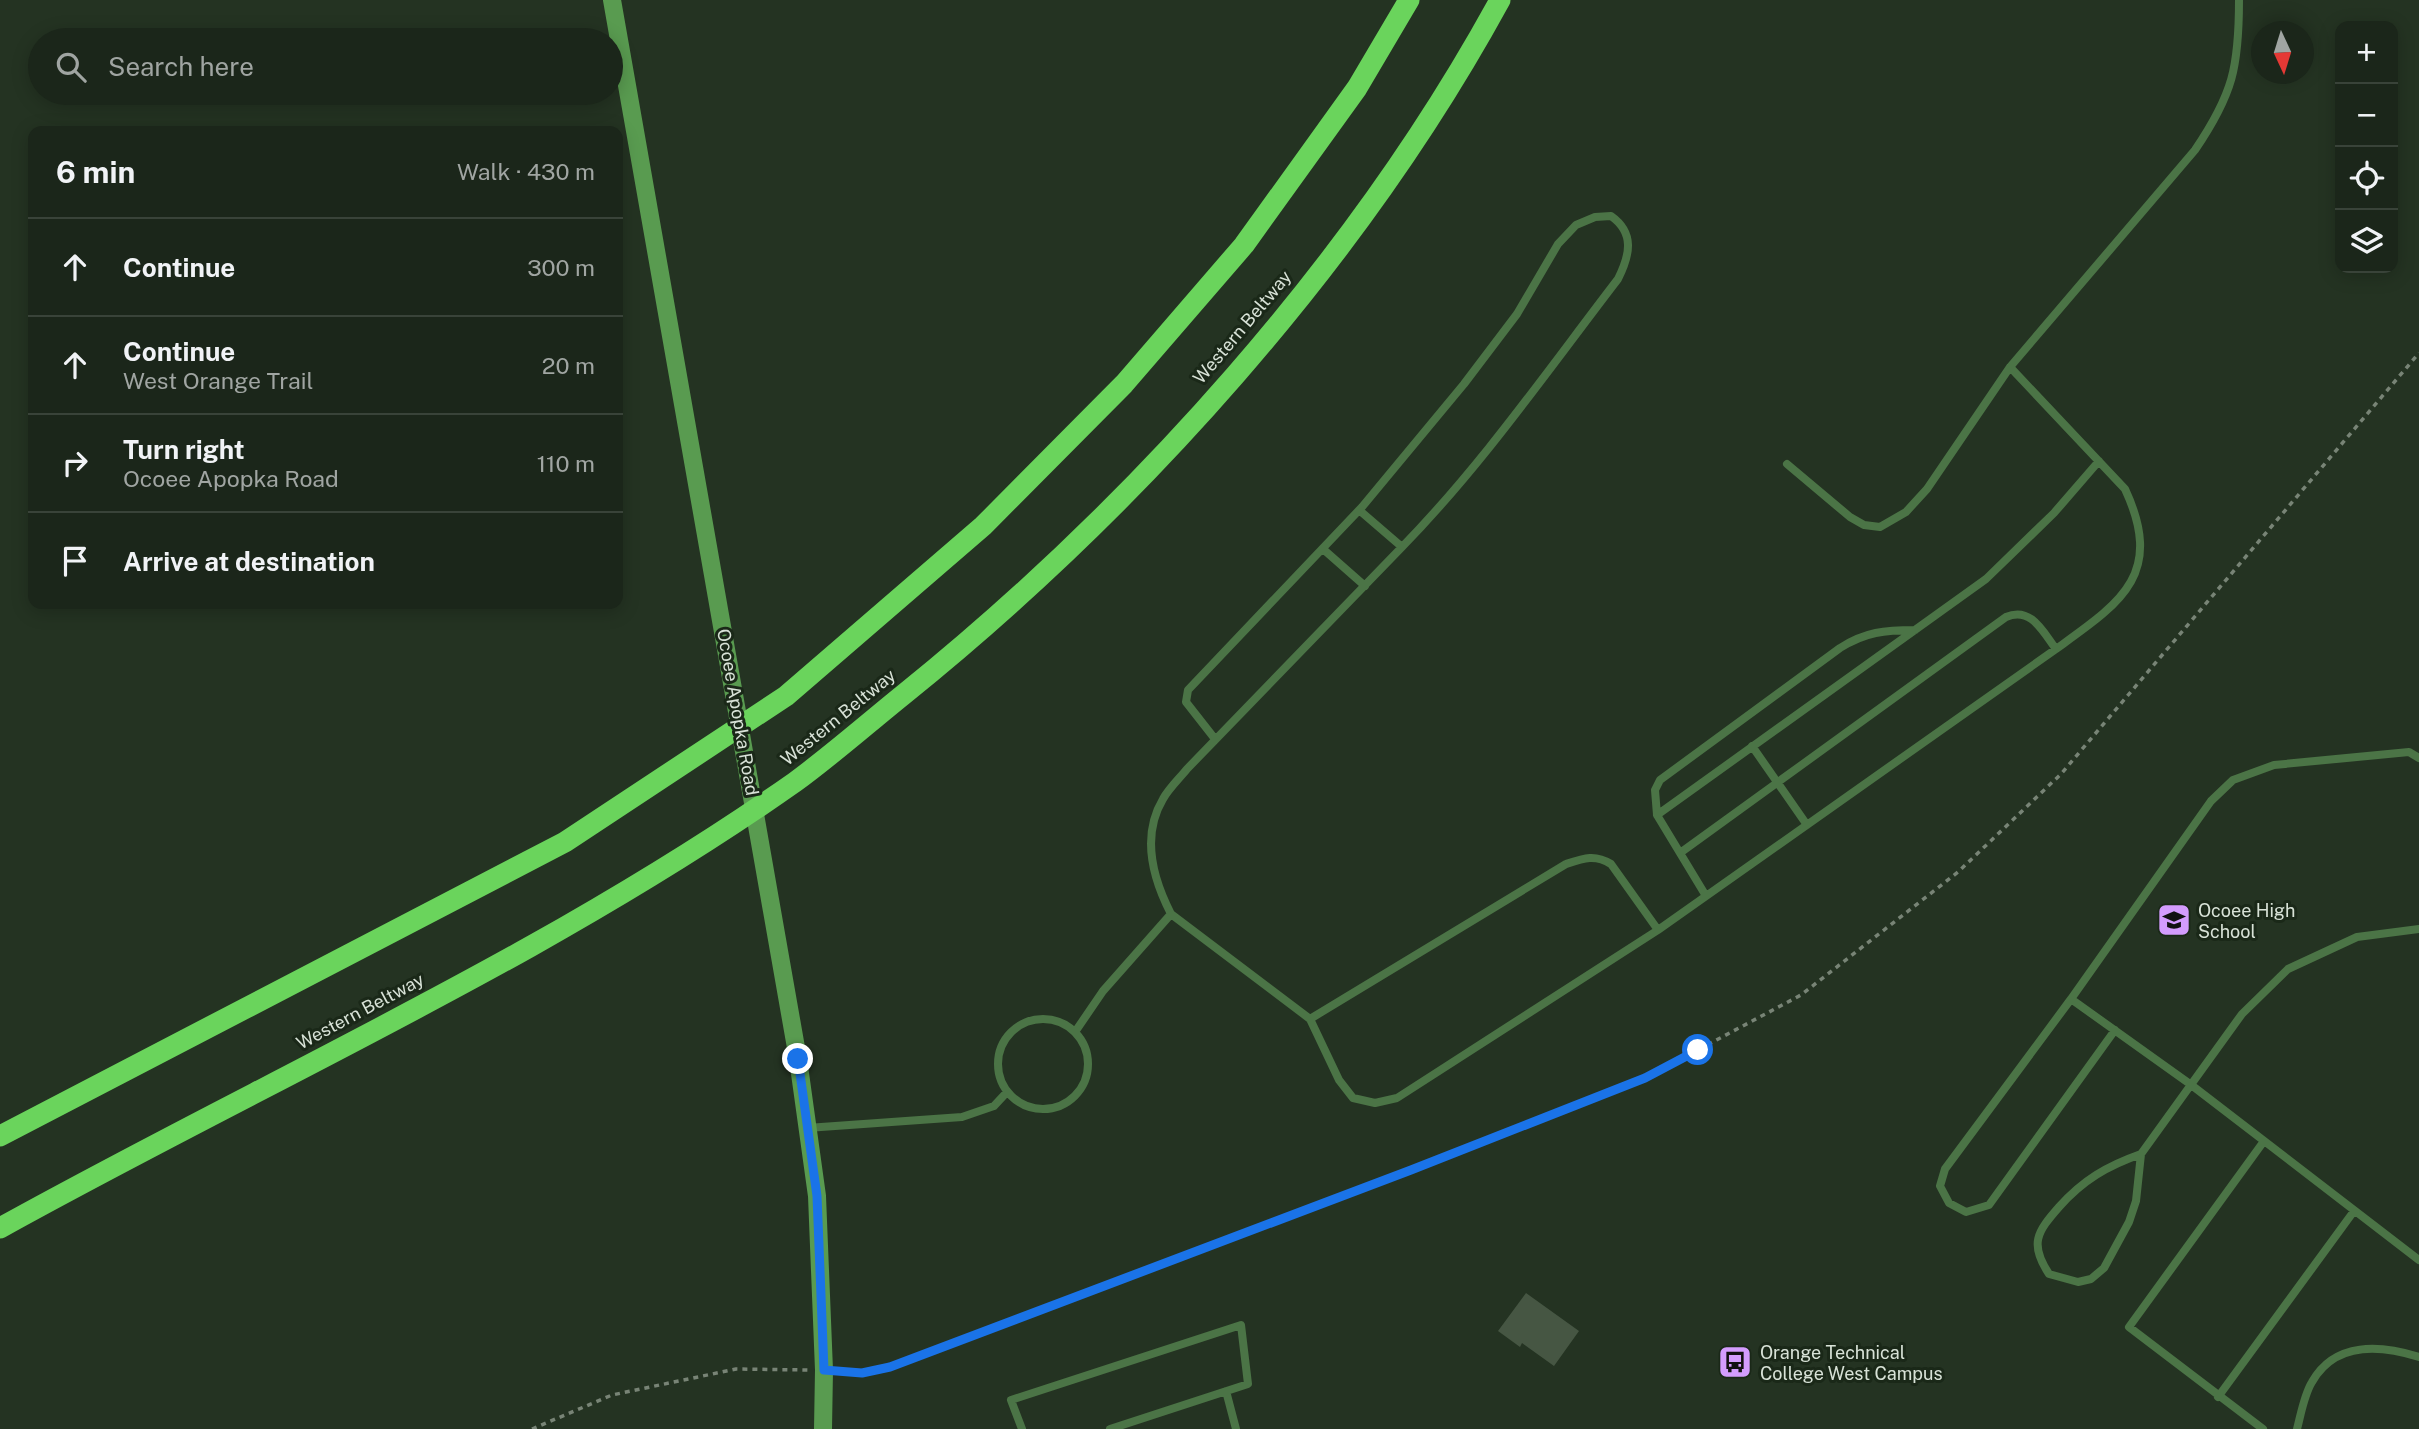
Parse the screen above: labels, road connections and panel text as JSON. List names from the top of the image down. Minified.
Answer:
{"streets":{"highway":["Western Beltway"],"main road":["Ocoee Apopka Road"]},"places":{"school or university":["Ocoee High School"],"bus stop":["Orange Technical College West Campus"]},"north":"bottom","page":{"map_buttons":["+","−"],"search":"Search here","heading":["6 min","Walk · 430 m"],"list":[["Continue","300 m"],["Continue","West Orange Trail","20 m"],["Turn right","Ocoee Apopka Road","110 m"],"Arrive at destination"]}}
